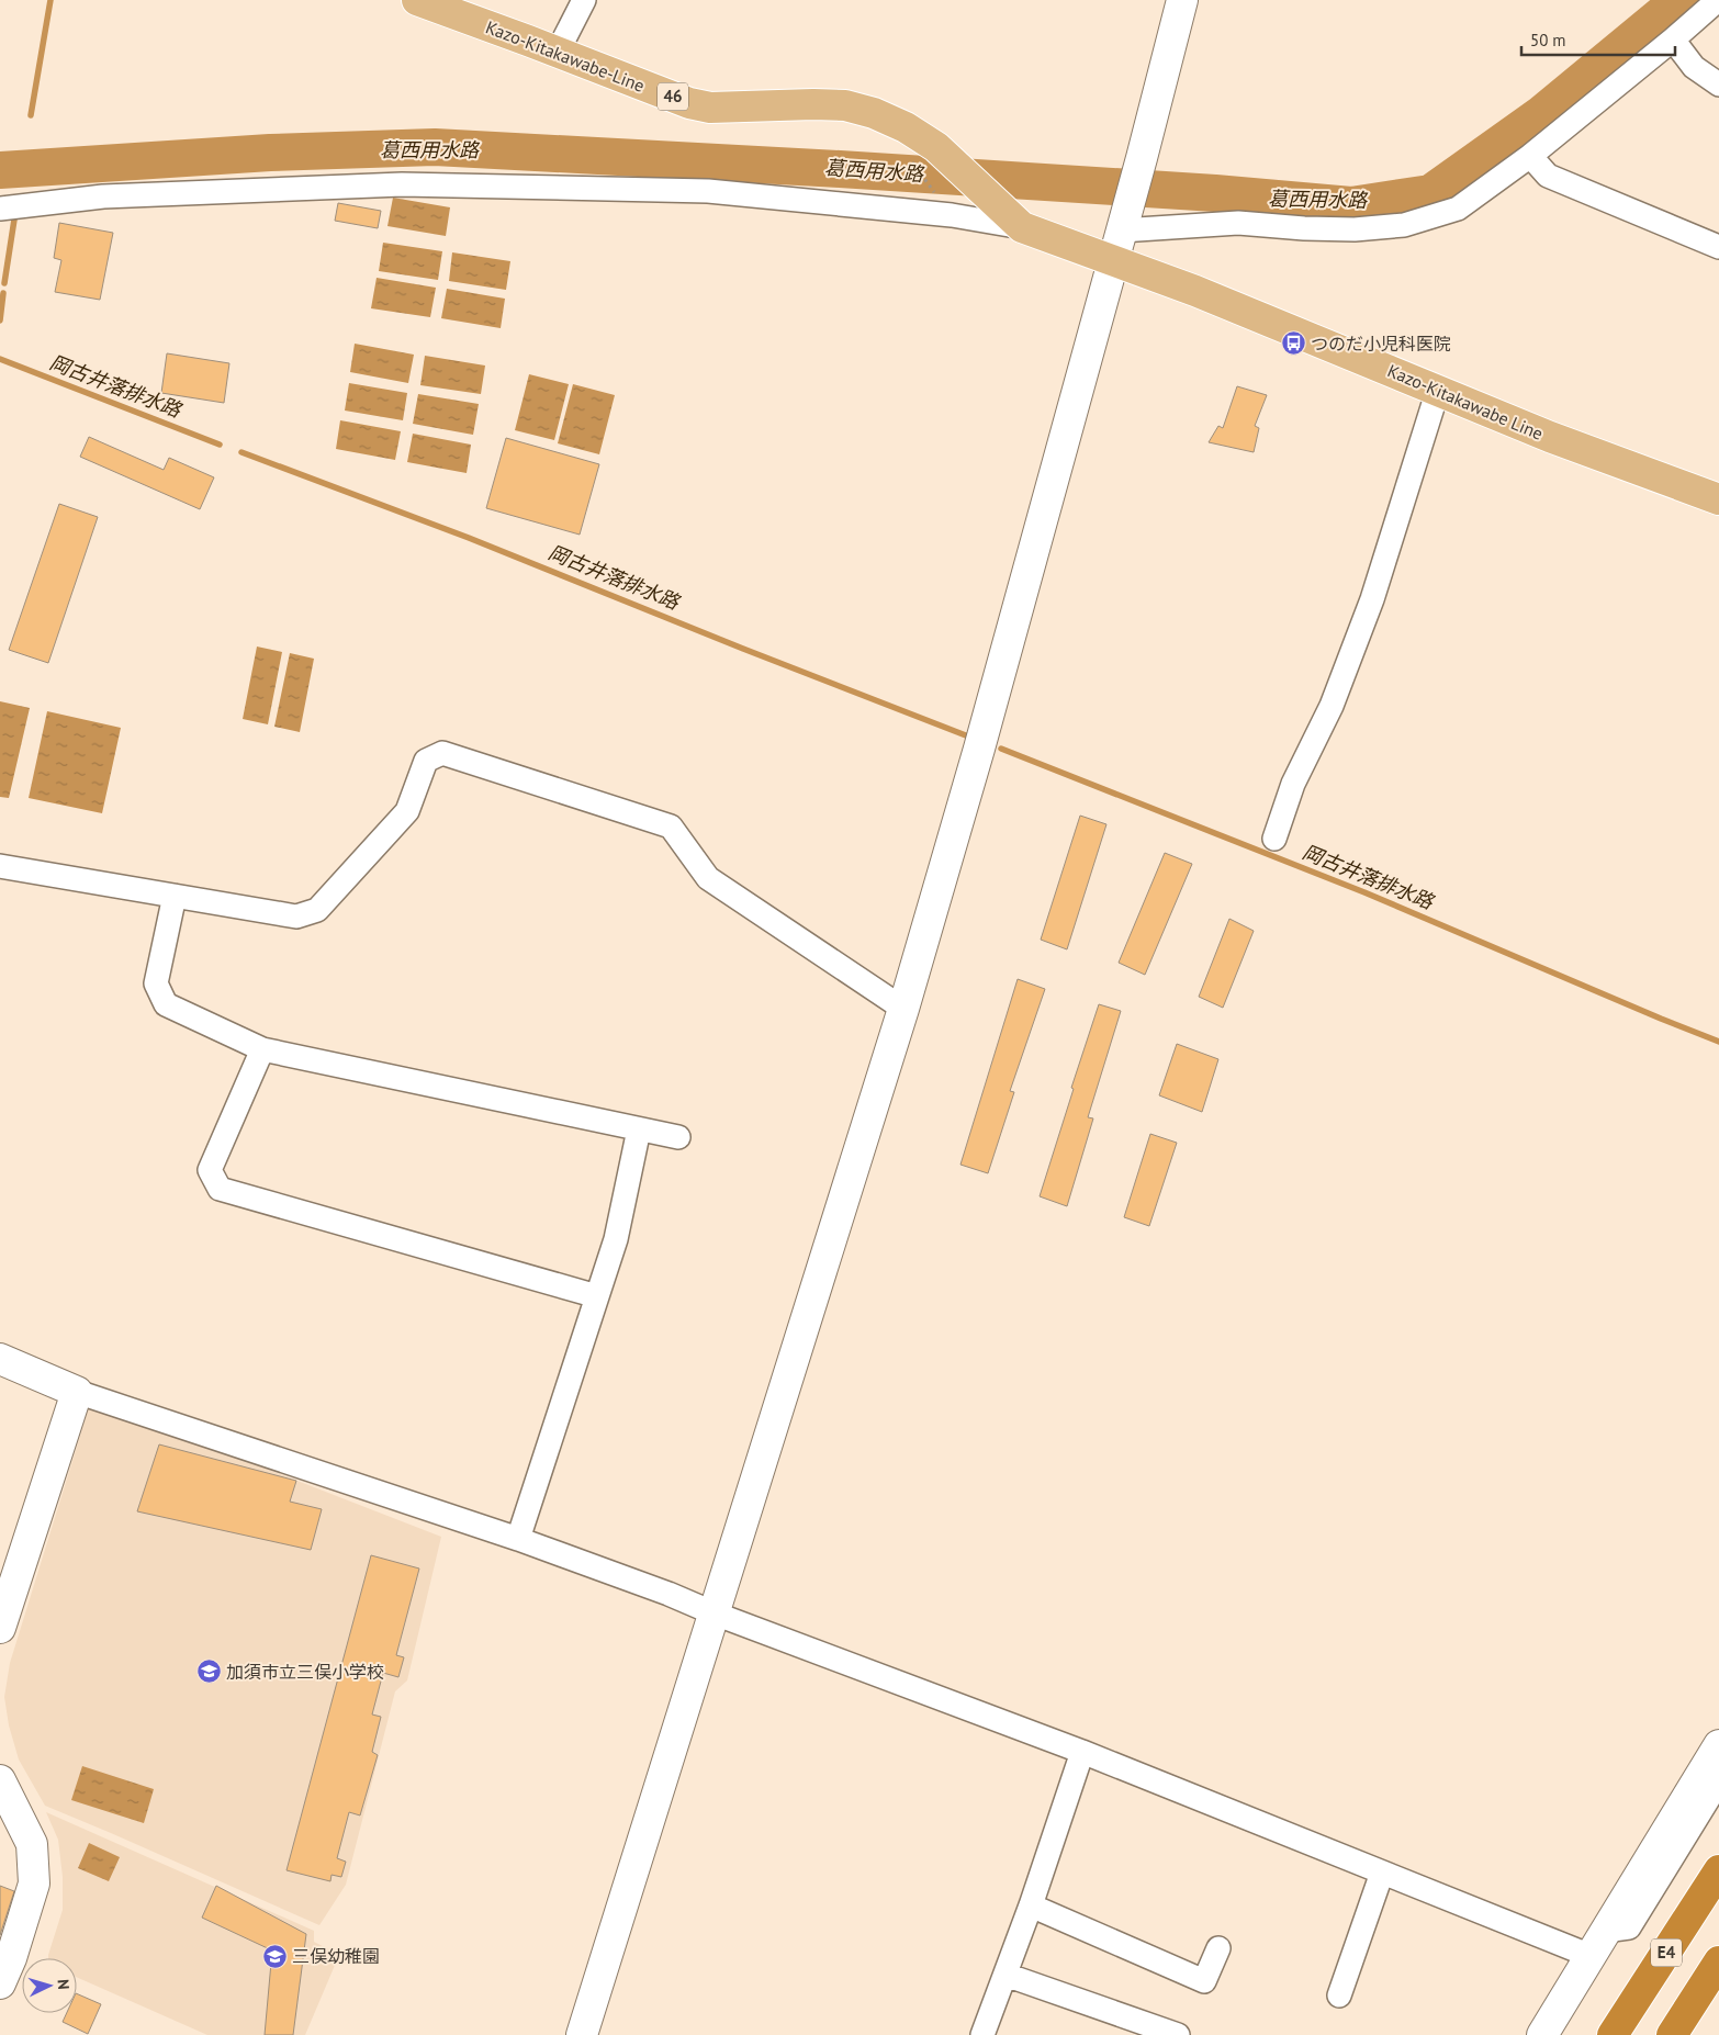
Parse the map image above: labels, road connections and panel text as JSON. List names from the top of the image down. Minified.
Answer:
{"streets":{"highway":["E4"],"main road":["Kazo-Kitakawabe-Line","46","Kazo-Kitakawabe Line"]},"crossings":[["Kazo-Kitakawabe-Line","46"],["46","Kazo-Kitakawabe Line"]],"water":["葛西用水路","岡古井落排水路"],"places":{"bus stop":["つのだ小児科医院"],"school or university":["加須市立三俣小学校","三俣幼稚園"]},"scale_bar":"50 m","north":"right"}
